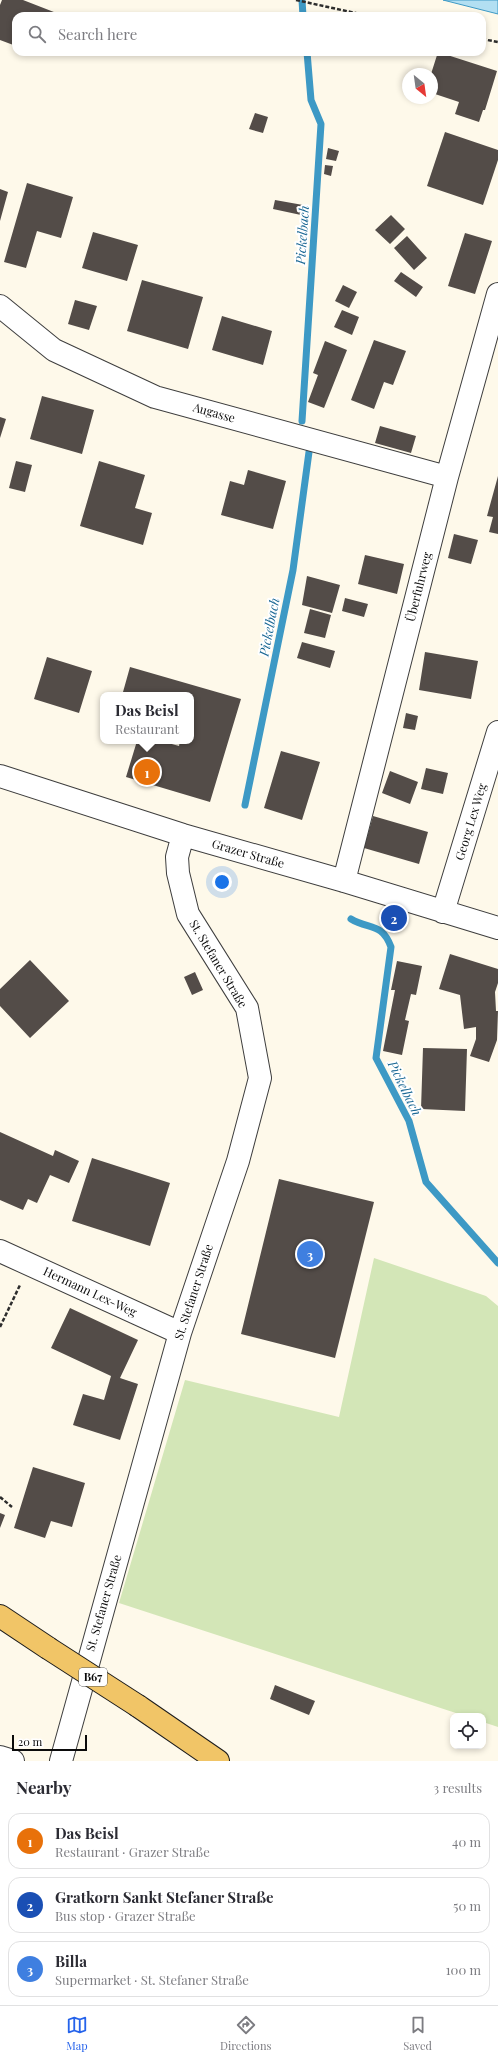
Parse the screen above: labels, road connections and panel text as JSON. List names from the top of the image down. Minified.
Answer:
{"streets":{"main road":["B67"],"street":["Augasse","Überfuhrweg","Georg Lex Weg","Grazer Straße","St. Stefaner Straße","Hermann Lex-Weg"]},"crossings":[["Augasse","Überfuhrweg"],["Überfuhrweg","Grazer Straße"],["Georg Lex Weg","Grazer Straße"],["Grazer Straße","St. Stefaner Straße"],["St. Stefaner Straße","Hermann Lex-Weg"]],"water":["Pickelbach"],"scale_bar":"20 m","north":"bottom right","page":{"search":"Search here","popup":["Das Beisl","Restaurant"],"pins":["1","2","3"],"scale":"20 m","heading":["Nearby","3 results"],"list":[{"mark":"1","name":"Das Beisl","note":"Restaurant · Grazer Straße","value":"40 m"},{"mark":"2","name":"Gratkorn Sankt Stefaner Straße","note":"Bus stop · Grazer Straße","value":"50 m"},{"mark":"3","name":"Billa","note":"Supermarket · St. Stefaner Straße","value":"100 m"}],"nav":["Map","Directions","Saved"]}}
